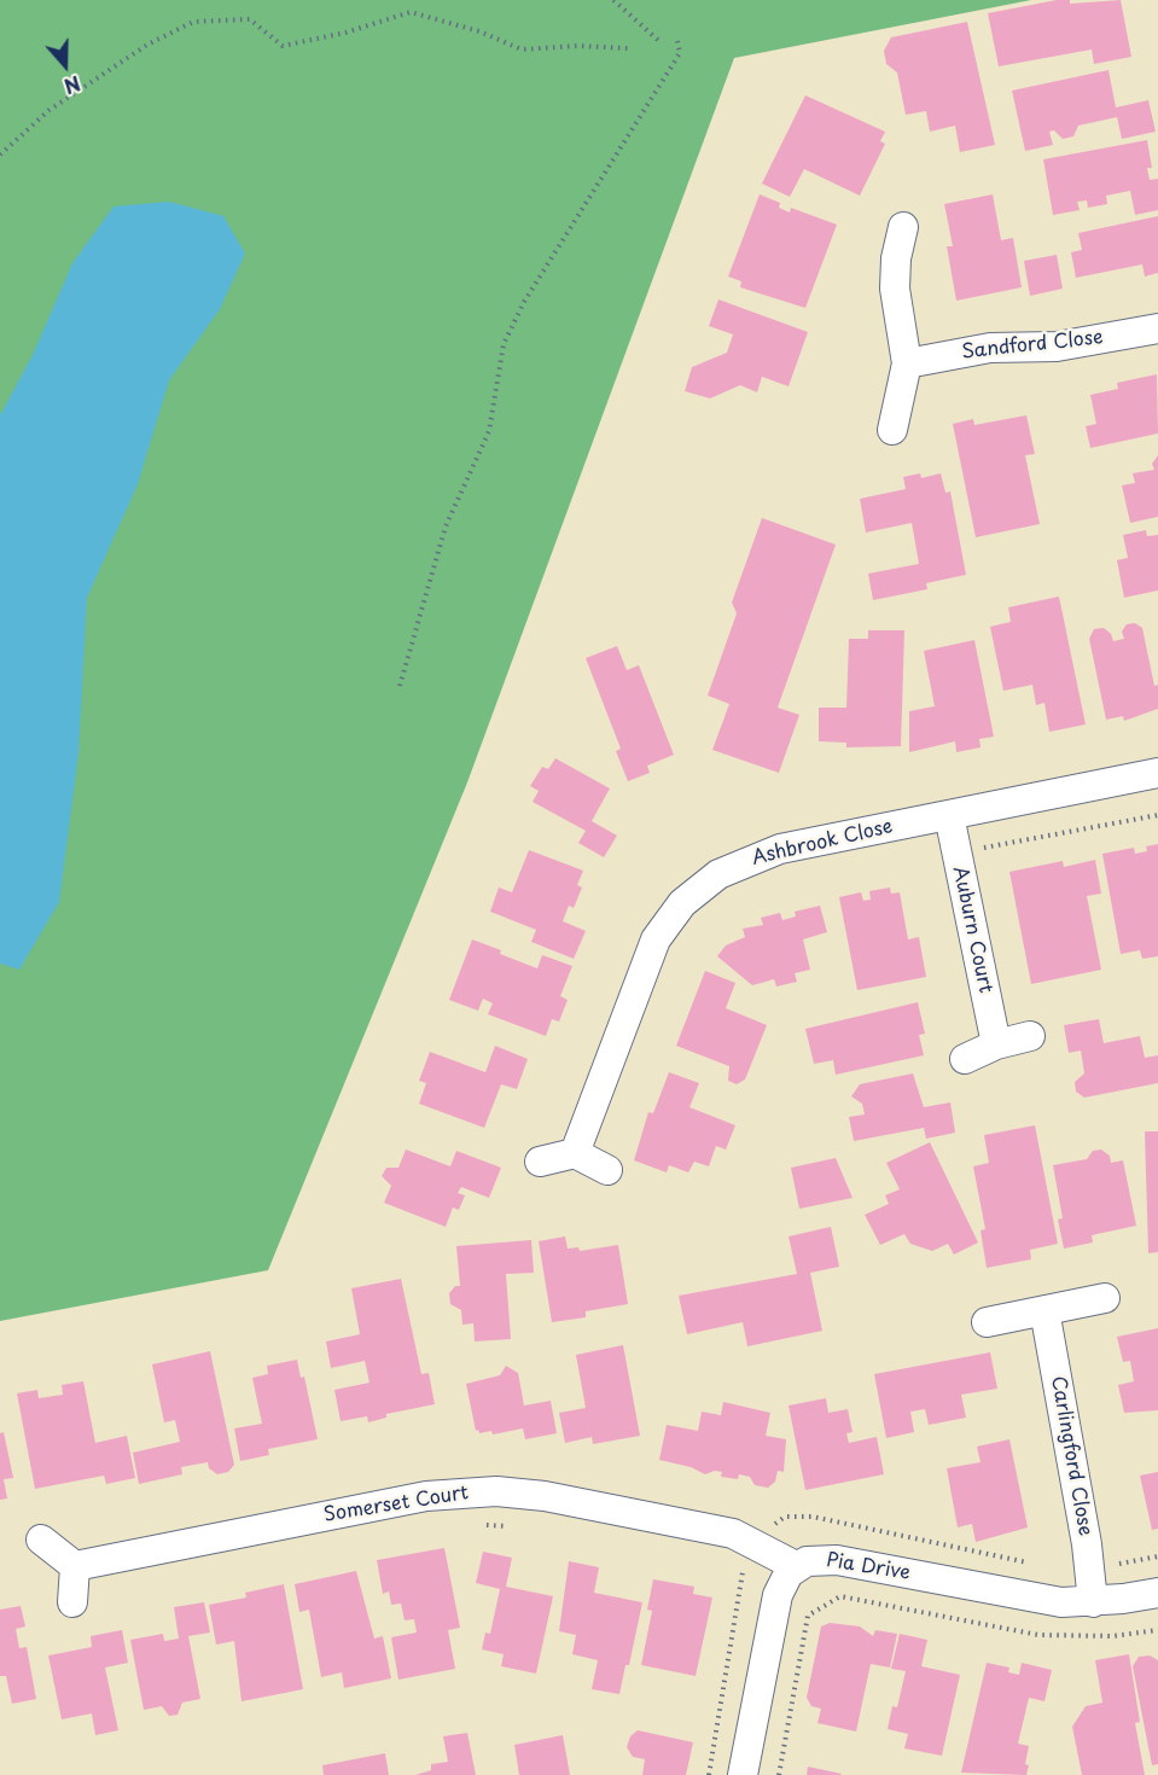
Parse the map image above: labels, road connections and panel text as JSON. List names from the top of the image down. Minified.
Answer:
{"streets":{"street":["Sandford Close","Ashbrook Close","Auburn Court","Carlingford Close","Somerset Court","Pia Drive"]},"crossings":[["Ashbrook Close","Auburn Court"],["Carlingford Close","Pia Drive"],["Somerset Court","Pia Drive"]],"north":"bottom"}
